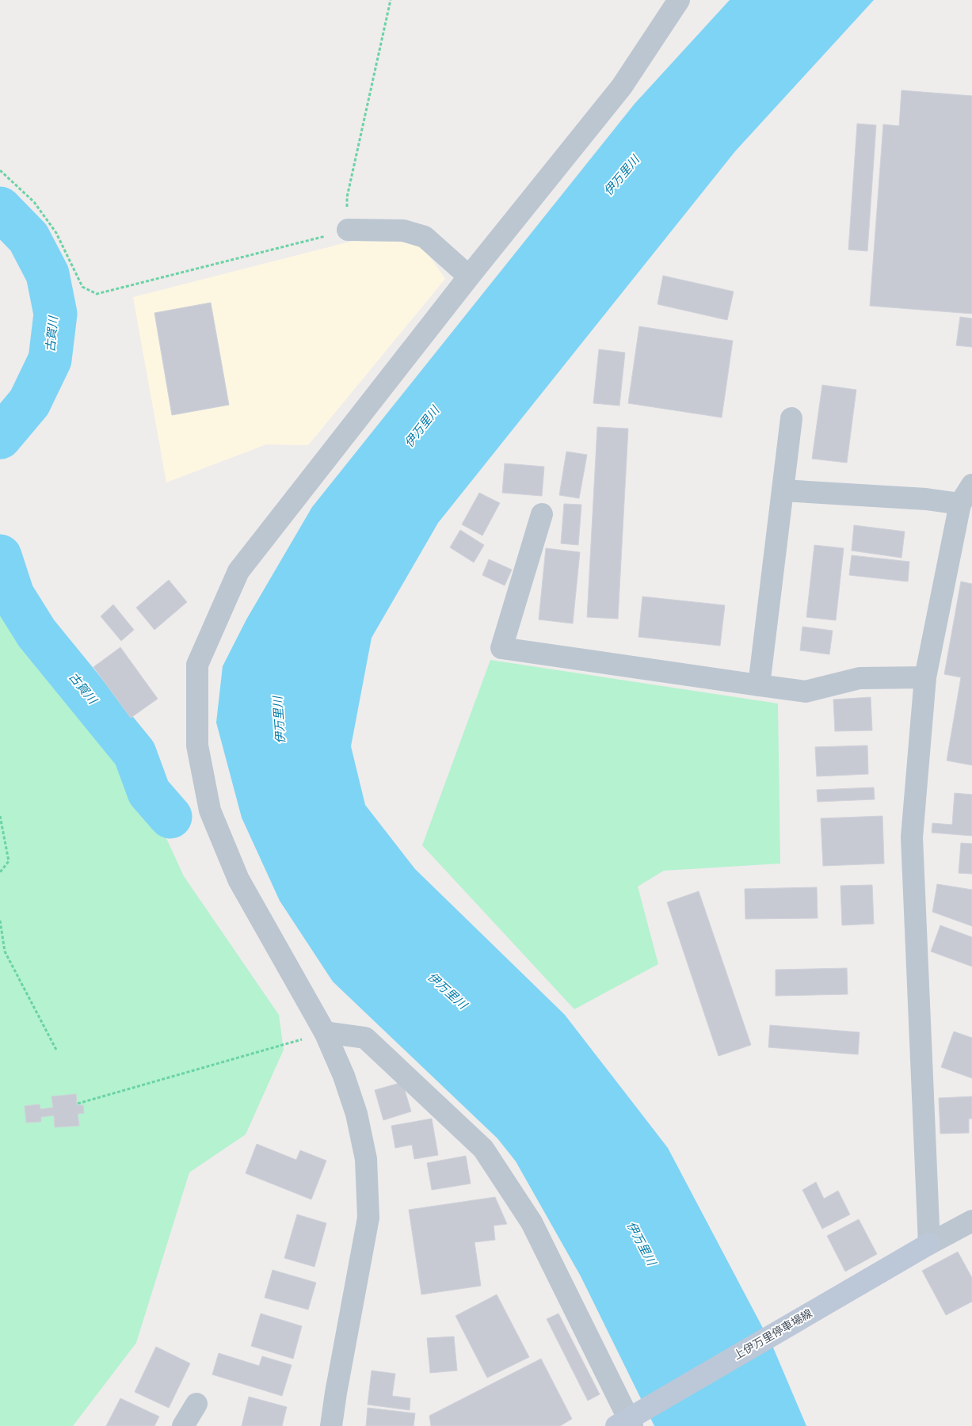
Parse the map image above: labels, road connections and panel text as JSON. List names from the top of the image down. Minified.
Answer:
{"streets":{"main road":["上伊万里停車場線"]},"water":["伊万里川","古賀川"]}
